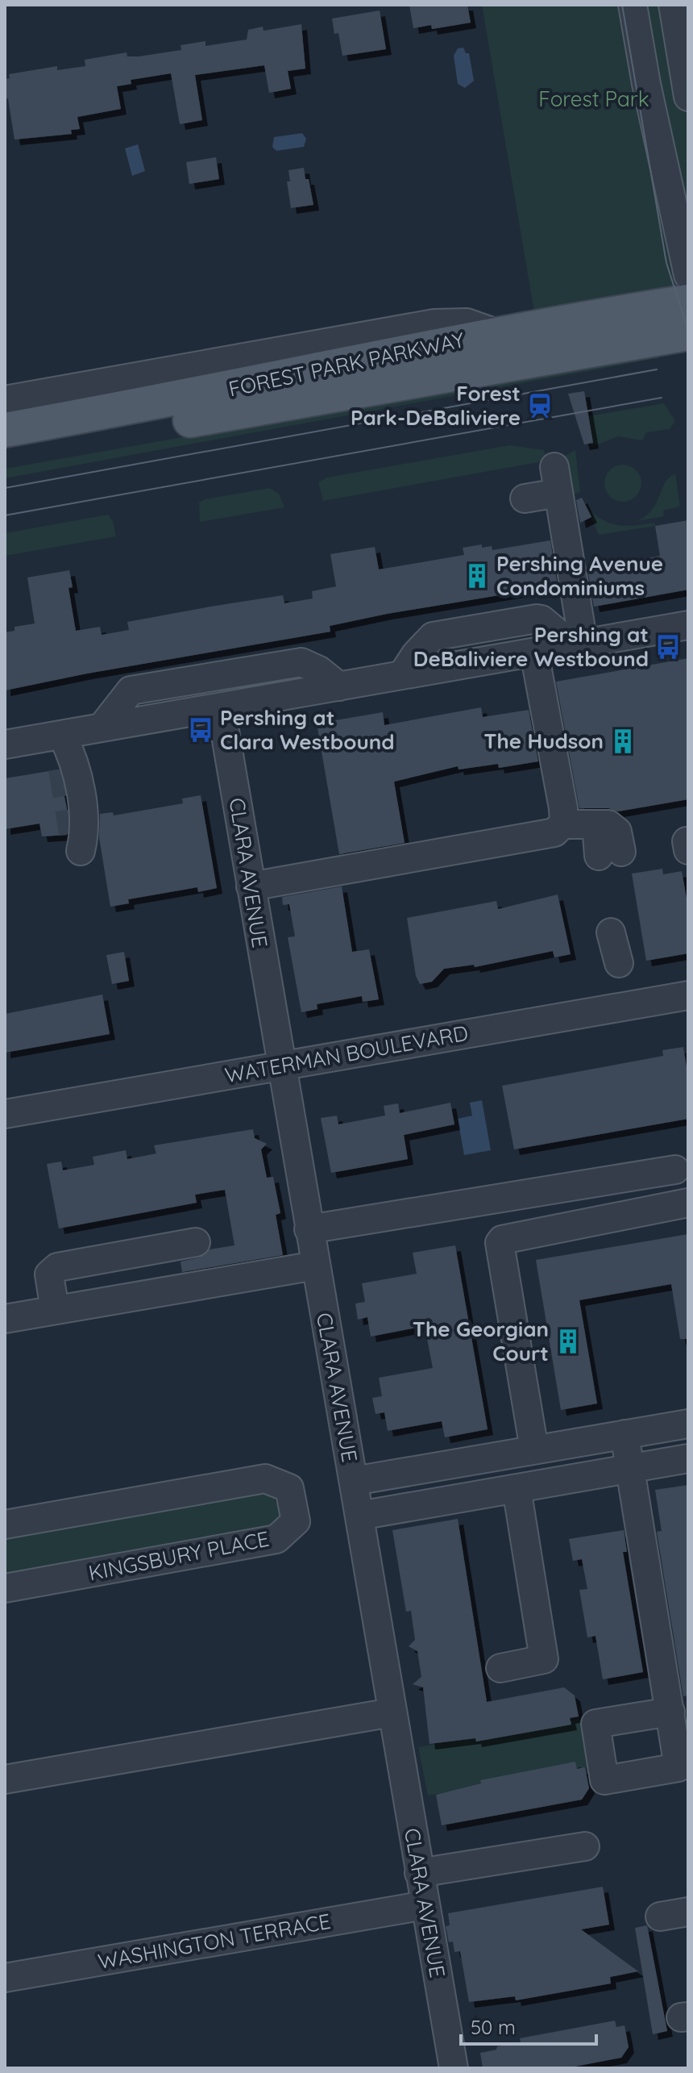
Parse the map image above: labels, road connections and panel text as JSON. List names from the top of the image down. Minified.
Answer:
{"streets":{"main road":["FOREST PARK PARKWAY"],"street":["CLARA AVENUE","WATERMAN BOULEVARD","KINGSBURY PLACE","WASHINGTON TERRACE"]},"crossings":[["CLARA AVENUE","WATERMAN BOULEVARD"],["CLARA AVENUE","WASHINGTON TERRACE"]],"parks":["Forest Park"],"places":{"station":["Forest Park-DeBaliviere"],"building":["Pershing Avenue Condominiums","The Hudson","The Georgian Court"],"bus stop":["Pershing at DeBaliviere Westbound","Pershing at Clara Westbound"]},"scale_bar":"50 m"}
